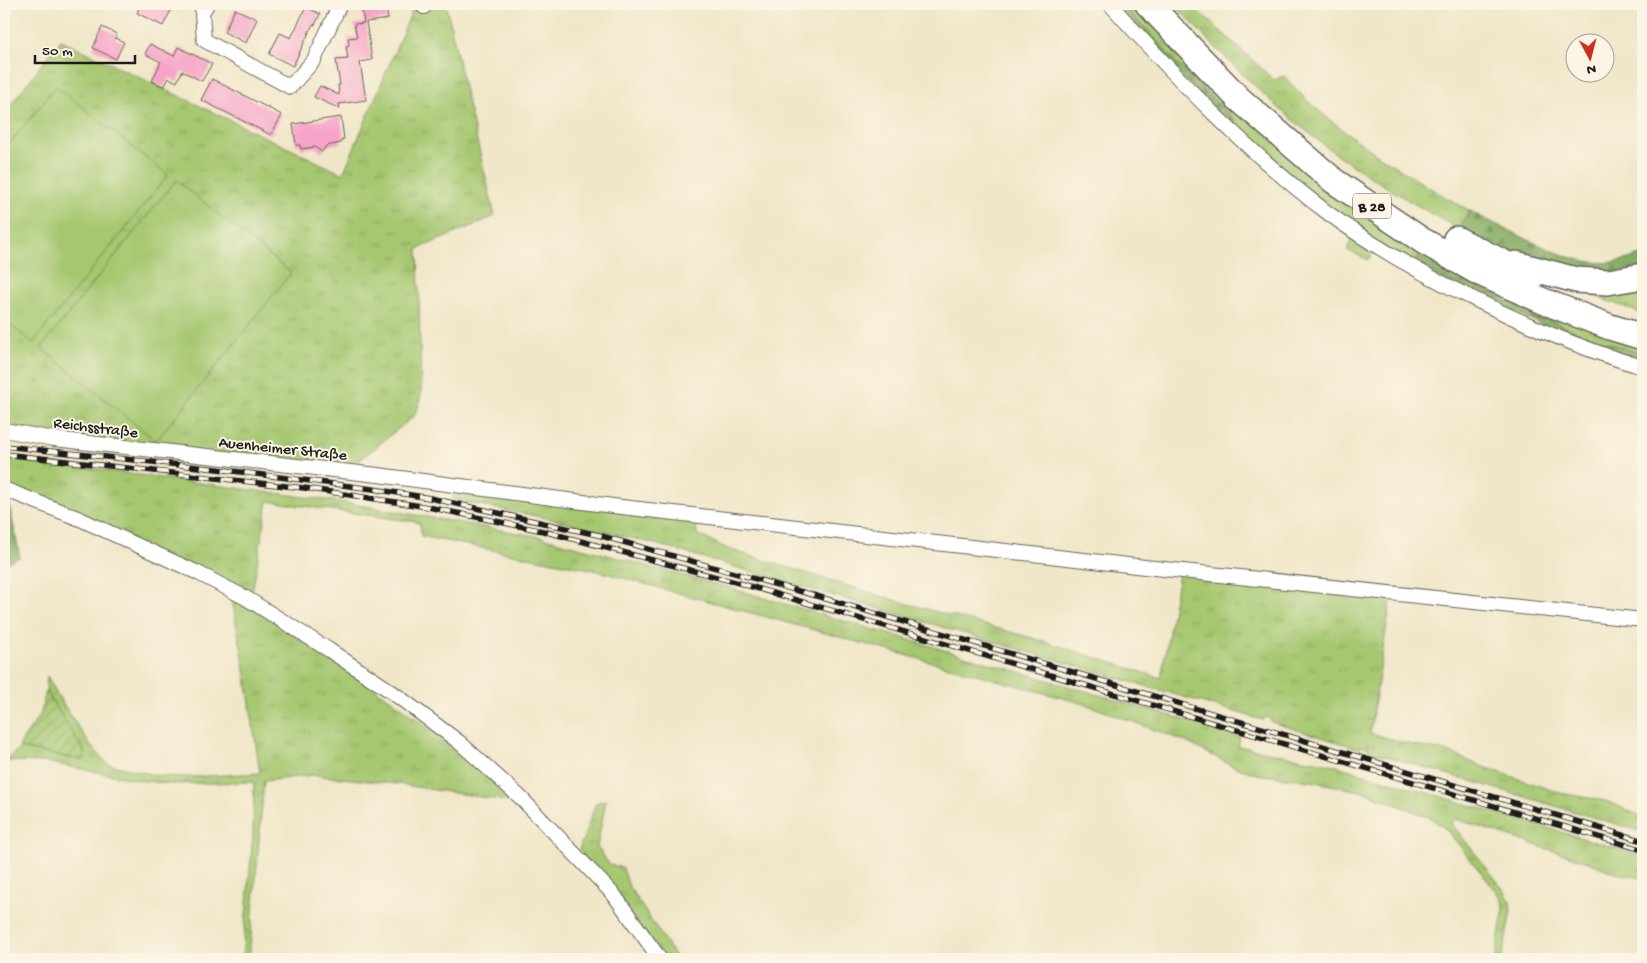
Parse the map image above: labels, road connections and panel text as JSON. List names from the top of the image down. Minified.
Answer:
{"streets":{"highway":["B 28"],"street":["Reichsstraße","Auenheimer Straße"]},"crossings":[["Reichsstraße","Auenheimer Straße"]],"scale_bar":"50 m","north":"bottom"}
